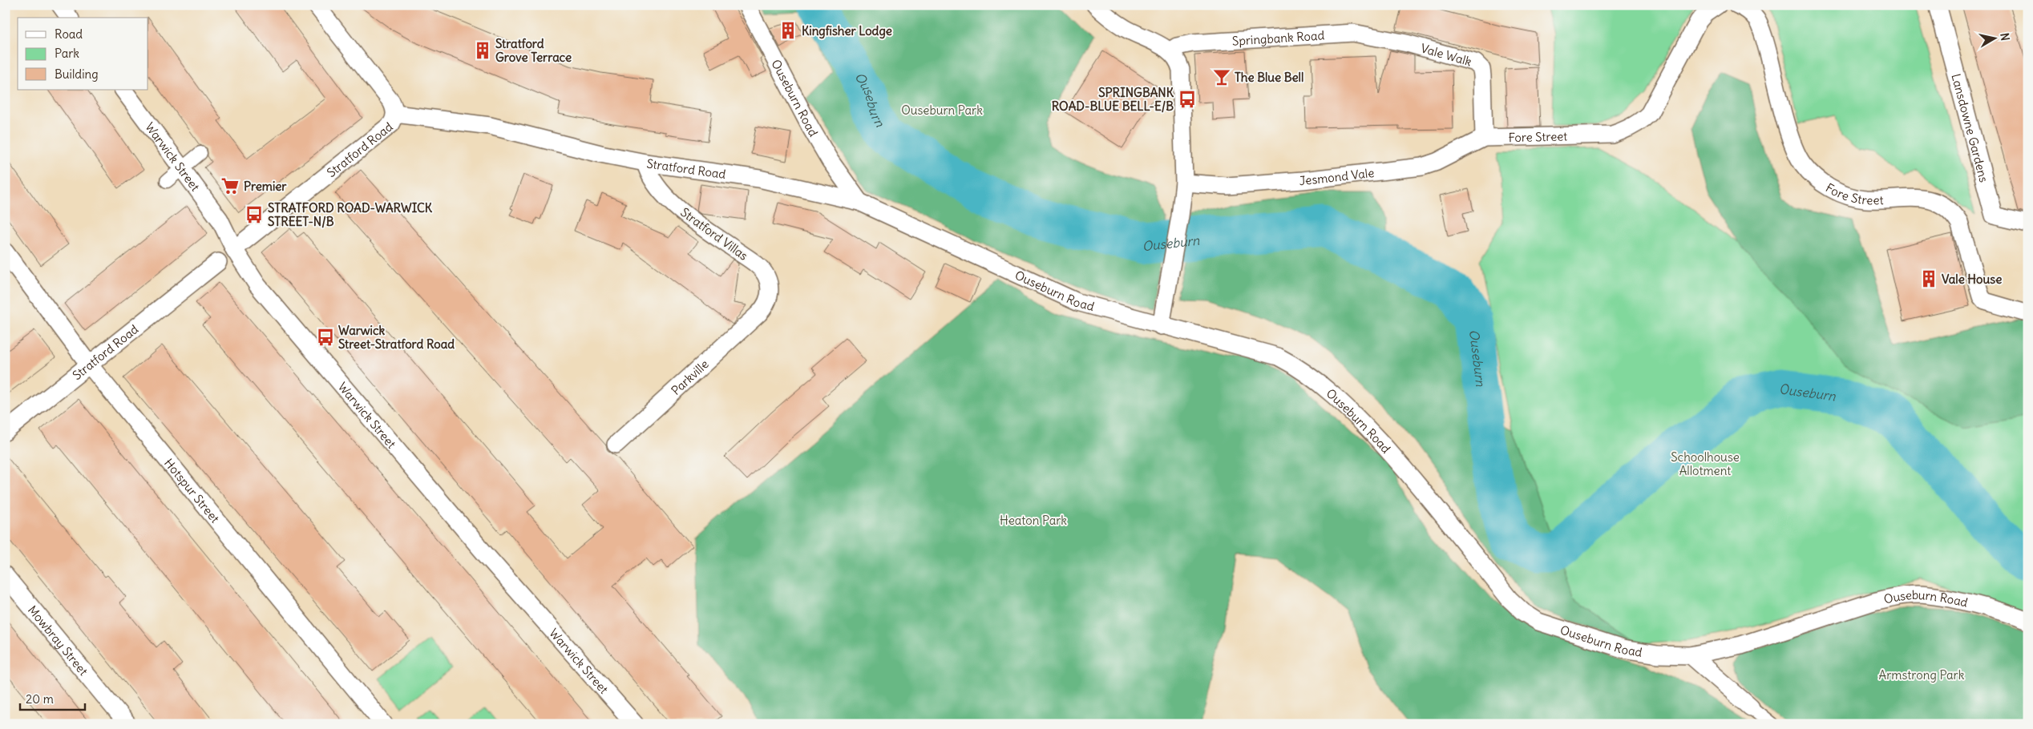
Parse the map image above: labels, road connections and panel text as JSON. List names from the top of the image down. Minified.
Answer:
{"streets":{"street":["Springbank Road","Vale Walk","Ouseburn Road","Lansdowne Gardens","Fore Street","Stratford Road","Warwick Street","Jesmond Vale","Stratford Villas","Parkville","Hotspur Street","Mowbray Street"]},"crossings":[["Springbank Road","Vale Walk"],["Vale Walk","Fore Street"],["Vale Walk","Jesmond Vale"],["Ouseburn Road","Stratford Road"],["Fore Street","Jesmond Vale"],["Stratford Road","Warwick Street"],["Stratford Road","Stratford Villas"],["Stratford Road","Hotspur Street"],["Stratford Villas","Parkville"]],"water":["Ouseburn"],"parks":["Ouseburn Park","Schoolhouse Allotment","Heaton Park","Armstrong Park"],"places":{"building":["Kingfisher Lodge","Stratford Grove Terrace","Vale House"],"bar":["The Blue Bell"],"bus stop":["SPRINGBANK ROAD-BLUE BELL-E/B","STRATFORD ROAD-WARWICK STREET-N/B","Warwick Street-Stratford Road"],"supermarket":["Premier"]},"legend":["Road","Park","Building"],"scale_bar":"20 m","north":"right"}
